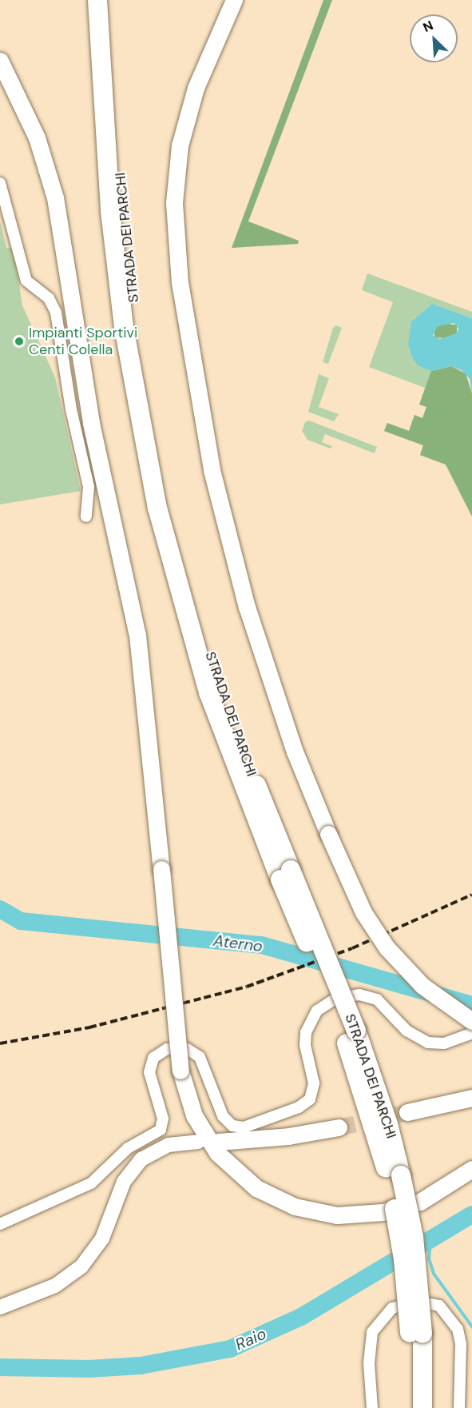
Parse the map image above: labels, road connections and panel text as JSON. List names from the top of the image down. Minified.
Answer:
{"streets":{"highway":["STRADA DEI PARCHI"]},"water":["Aterno","Raio"],"places":["Impianti Sportivi Centi Colella"],"north":"top left"}
